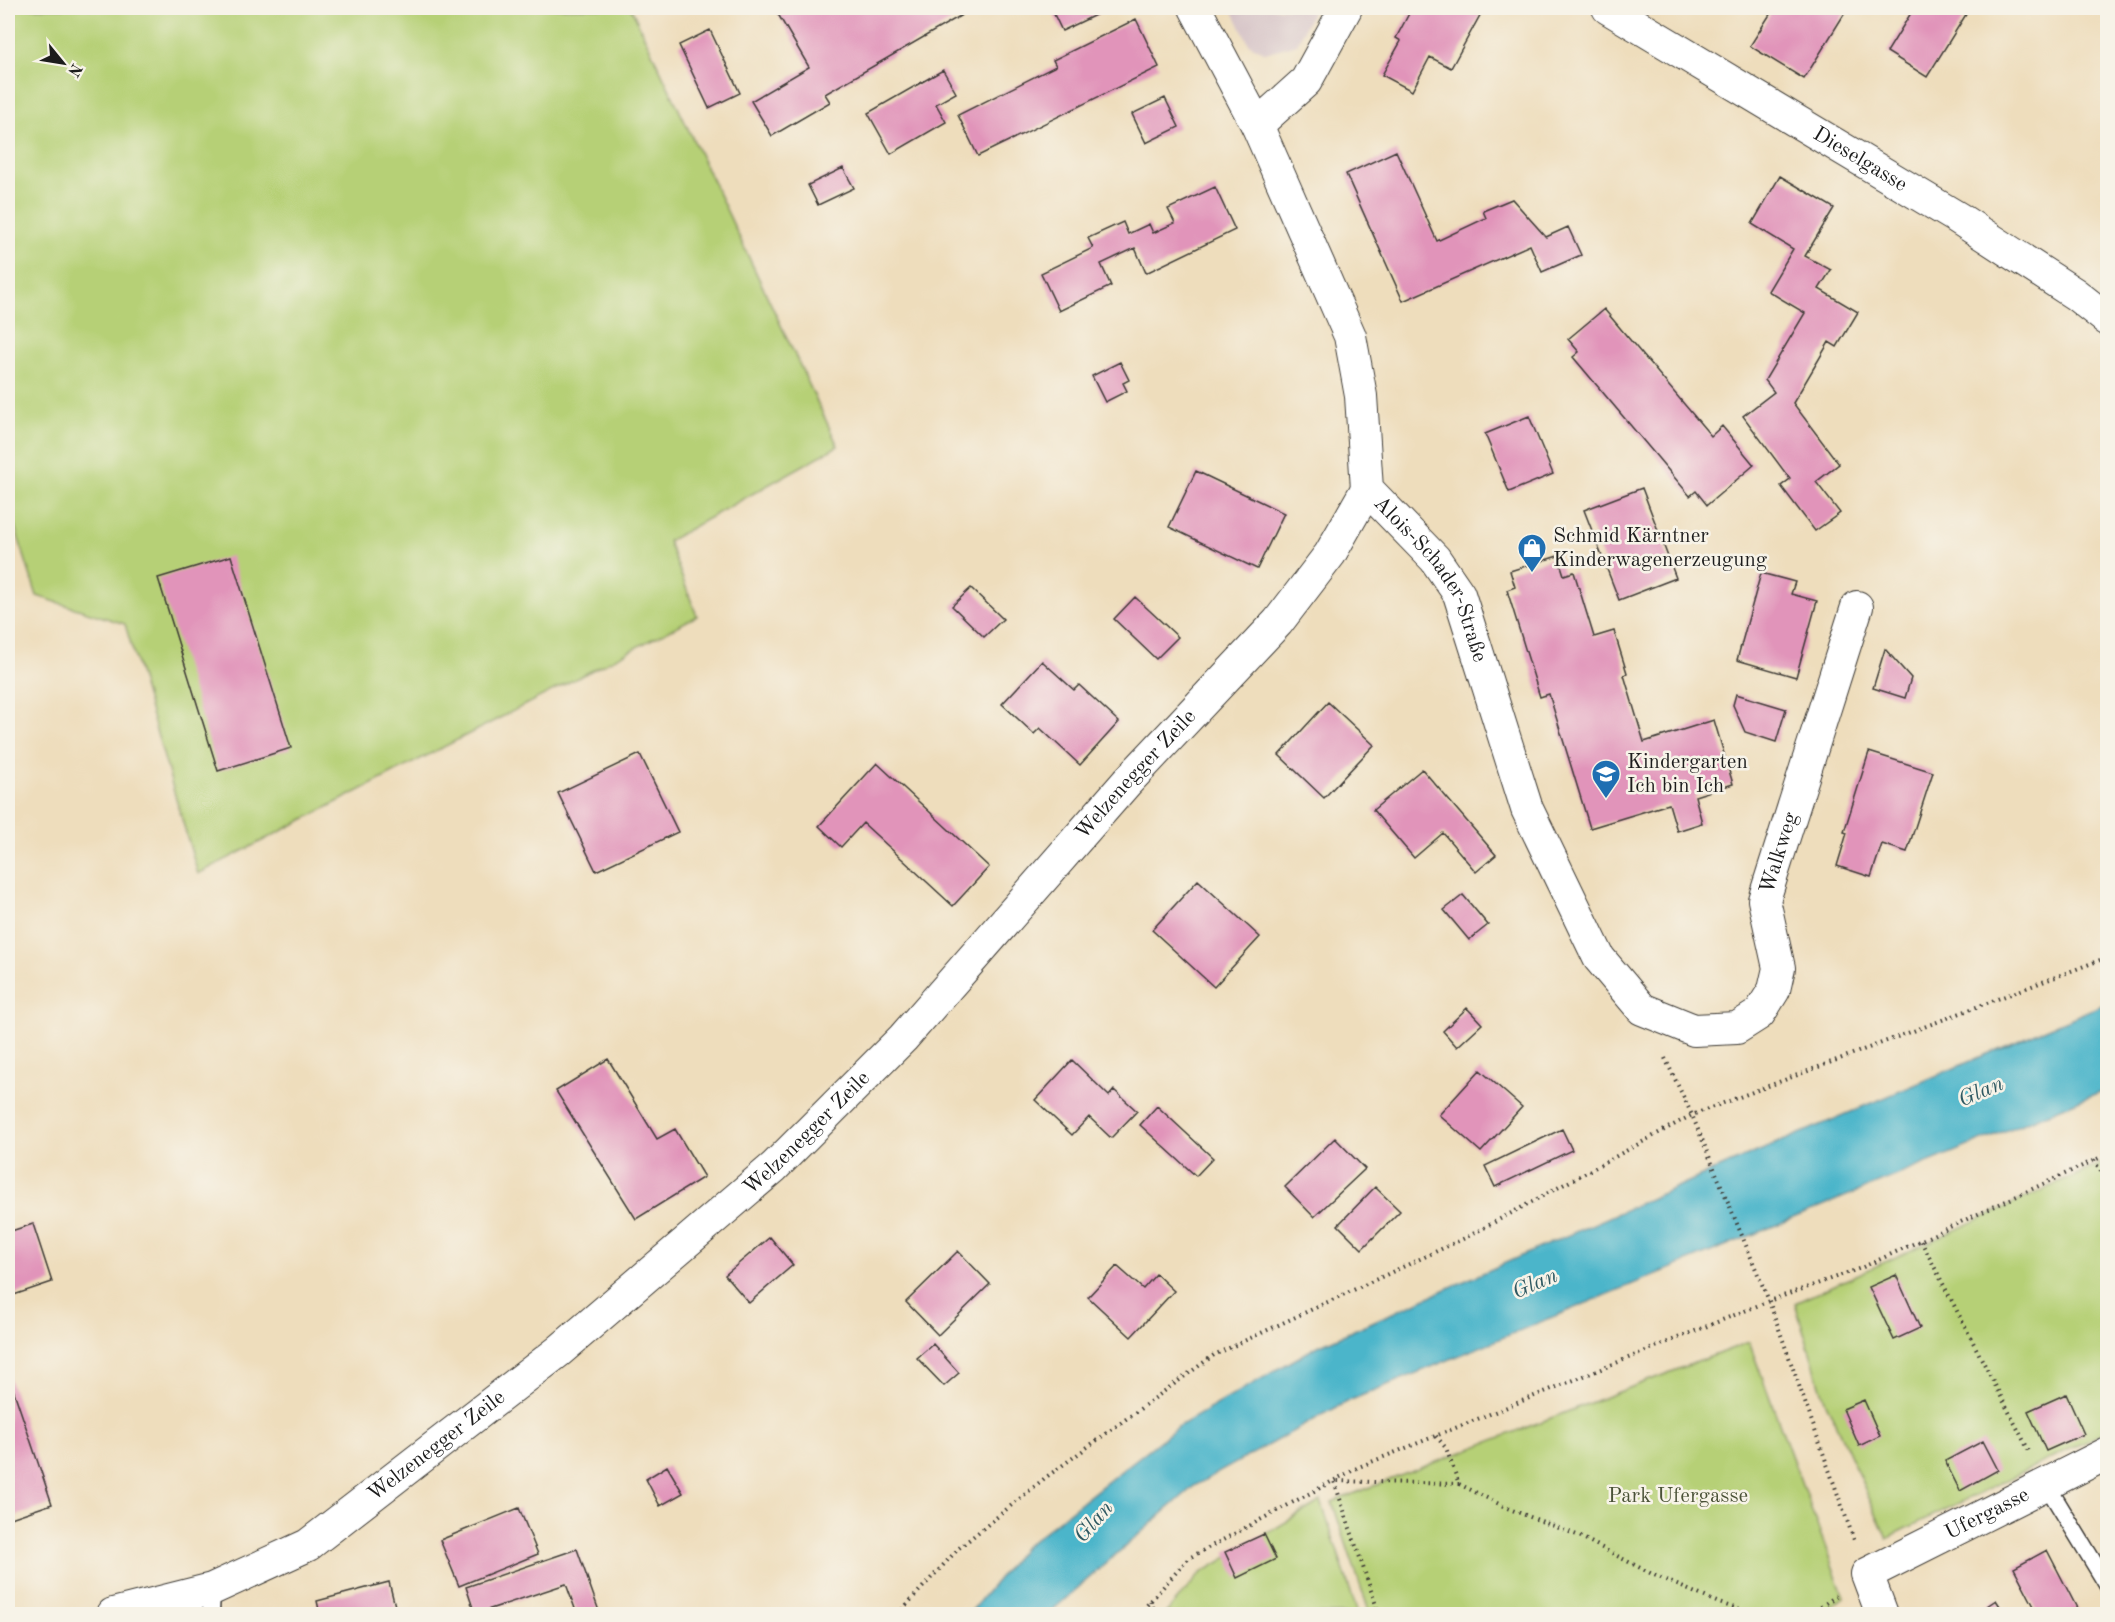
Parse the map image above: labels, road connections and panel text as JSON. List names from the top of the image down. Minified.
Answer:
{"streets":{"street":["Dieselgasse","Alois-Schader-Straße","Welzenegger Zeile","Walkweg","Ufergasse"]},"crossings":[["Alois-Schader-Straße","Welzenegger Zeile"],["Alois-Schader-Straße","Walkweg"]],"water":["Glan"],"parks":["Park Ufergasse"],"places":{"shop":["Schmid Kärntner Kinderwagenerzeugung"],"school or university":["Kindergarten Ich bin Ich"]},"north":"bottom right"}
